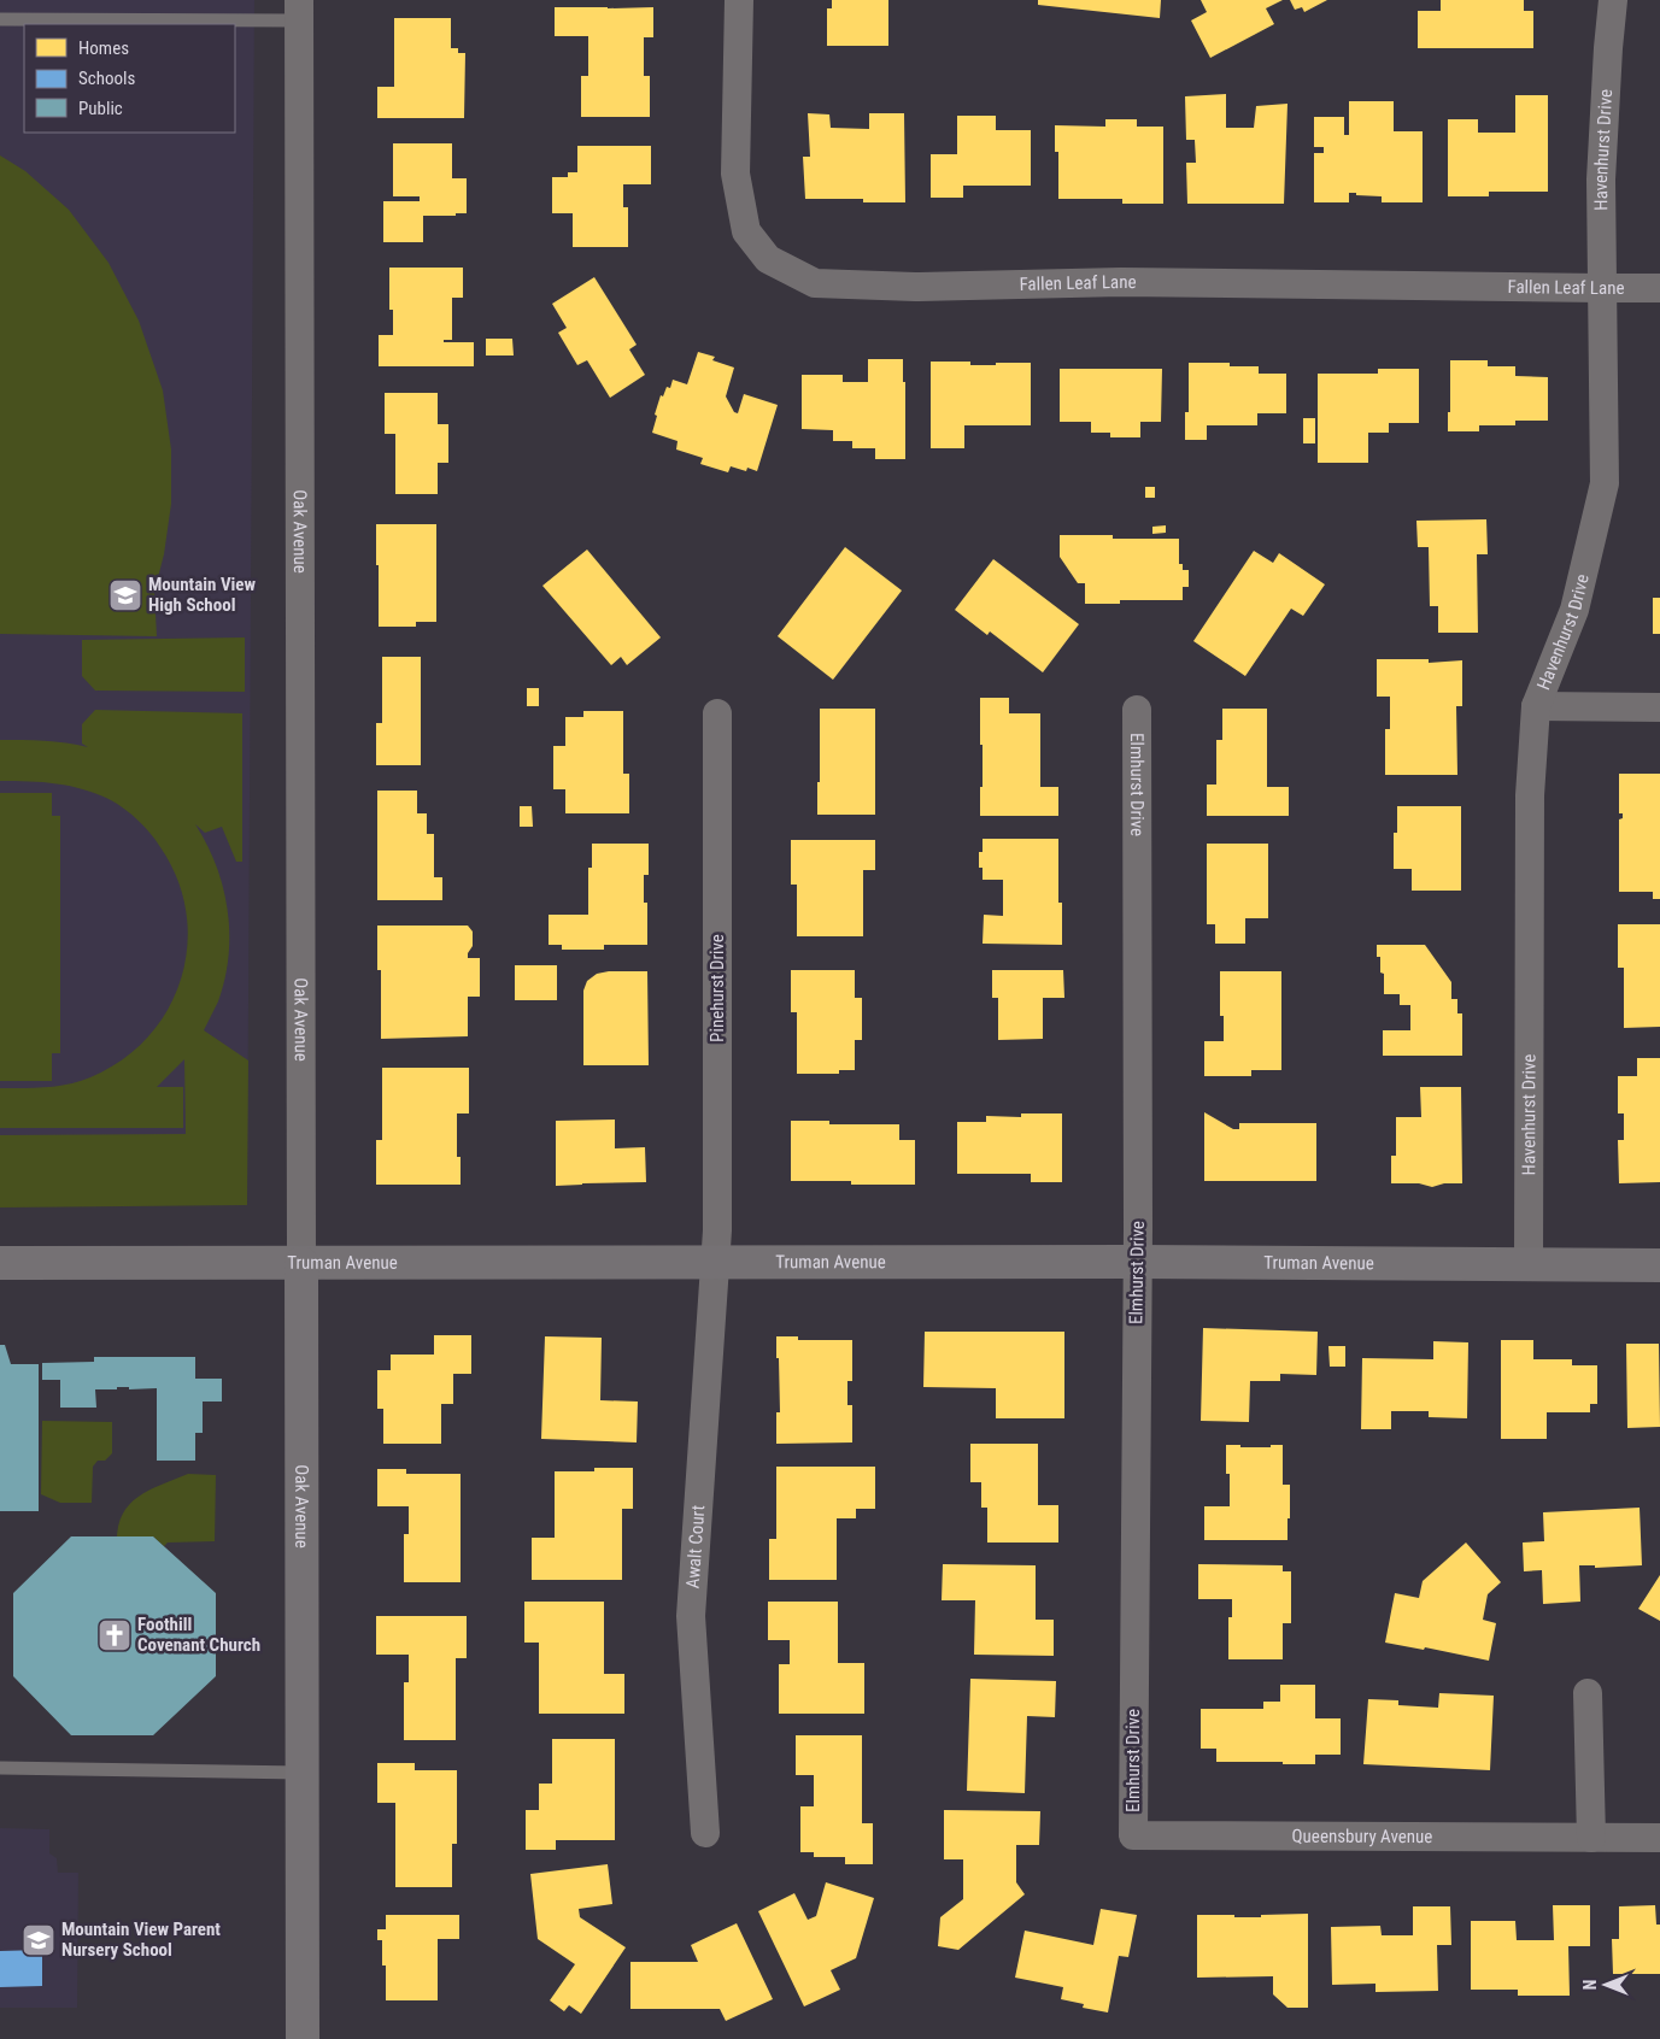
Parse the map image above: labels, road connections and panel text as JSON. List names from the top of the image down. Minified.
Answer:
{"streets":{"street":["Havenhurst Drive","Fallen Leaf Lane","Oak Avenue","Elmhurst Drive","Pinehurst Drive","Truman Avenue","Awalt Court","Queensbury Avenue"]},"crossings":[["Havenhurst Drive","Fallen Leaf Lane"],["Havenhurst Drive","Truman Avenue"],["Oak Avenue","Truman Avenue"],["Elmhurst Drive","Truman Avenue"],["Elmhurst Drive","Queensbury Avenue"],["Pinehurst Drive","Truman Avenue"],["Pinehurst Drive","Awalt Court"],["Truman Avenue","Awalt Court"]],"places":{"school or university":["Mountain View High School","Mountain View Parent Nursery School"],"church":["Foothill Covenant Church"]},"legend":["Homes","Schools","Public"],"north":"left"}
